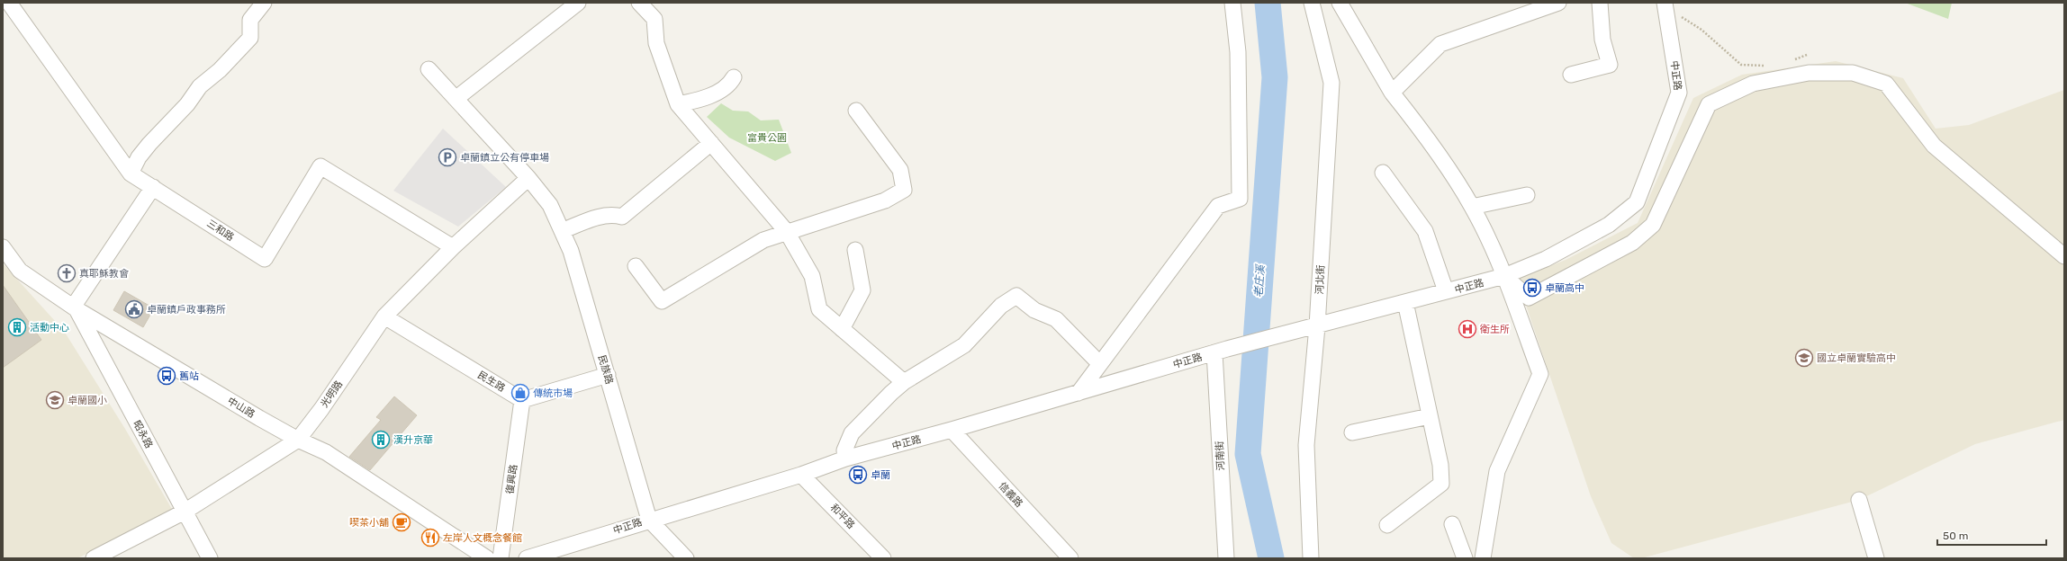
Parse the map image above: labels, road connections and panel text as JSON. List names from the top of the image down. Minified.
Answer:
{"streets":{"street":["中正路","三和路","河北街","民族路","民生路","光明路","中山路","昭永路","河南街","復興路","信義路","和平路"]},"crossings":[["中正路","河北街"],["中正路","民族路"],["中正路","河南街"],["中正路","信義路"],["中正路","和平路"],["三和路","光明路"],["民族路","光明路"],["民生路","光明路"],["民生路","復興路"],["光明路","中山路"],["光明路","昭永路"],["中山路","昭永路"]],"water":["老庄溪"],"parks":["富貴公園"],"places":{"parking":["卓蘭鎮立公有停車場"],"church":["真耶穌教會"],"bus stop":["卓蘭高中","舊站","卓蘭"],"public building":["卓蘭鎮戶政事務所"],"building":["活動中心","漢升京華"],"hospital":["衛生所"],"school or university":["國立卓蘭實驗高中","卓蘭國小"],"shop":["傳統市場"],"cafe":["喫茶小舖"],"restaurant":["左岸人文概念餐館"]},"scale_bar":"50 m"}
